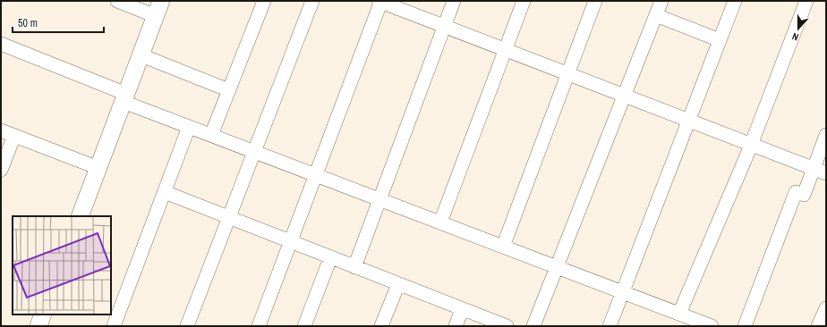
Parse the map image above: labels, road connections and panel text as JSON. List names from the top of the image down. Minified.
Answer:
{"scale_bar":"50 m","north":"bottom"}
